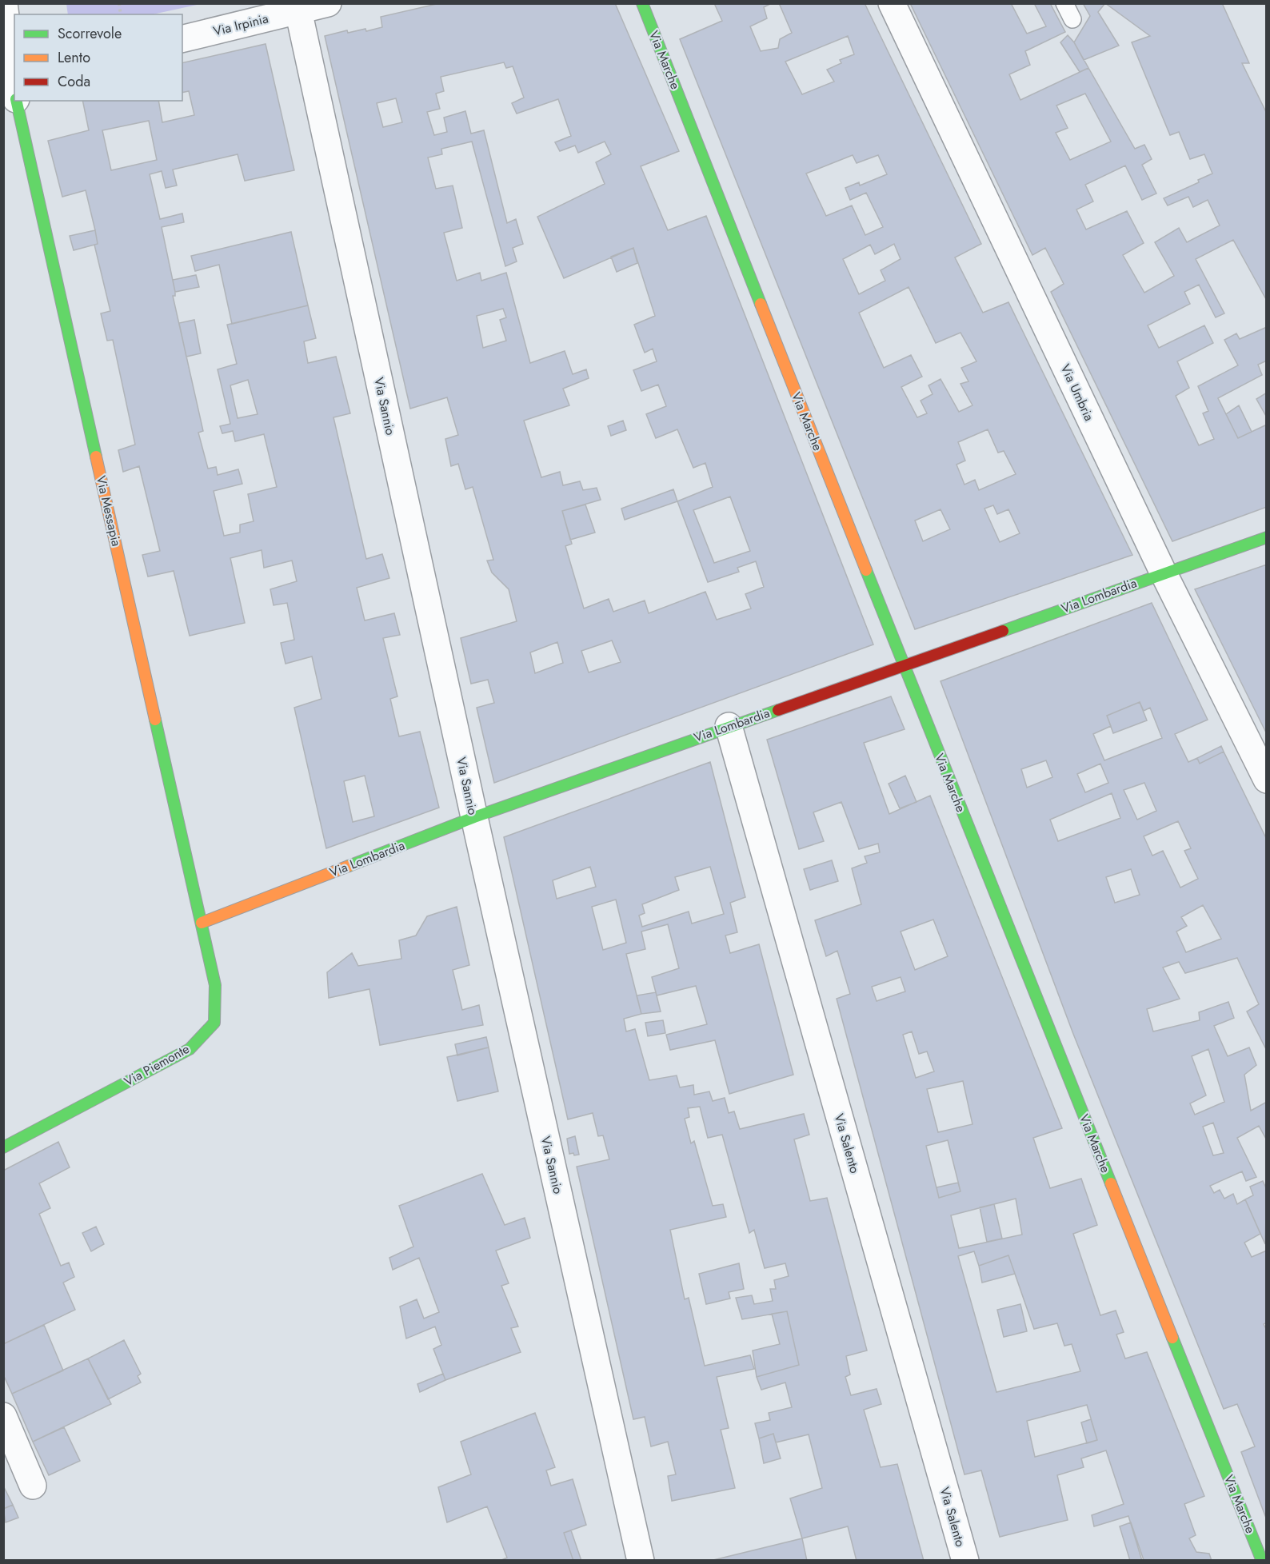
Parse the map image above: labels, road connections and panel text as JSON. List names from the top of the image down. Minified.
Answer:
{"streets":{"street":["Via Irpinia","Via Marche","Via Umbria","Via Sannio","Via Messapia","Via Lombardia","Via Piemonte","Via Salento"]},"crossings":[["Via Irpinia","Via Sannio"],["Via Marche","Via Lombardia"],["Via Umbria","Via Lombardia"],["Via Sannio","Via Lombardia"],["Via Messapia","Via Lombardia"],["Via Messapia","Via Piemonte"],["Via Lombardia","Via Piemonte"],["Via Lombardia","Via Salento"]],"legend":["Scorrevole","Lento","Coda"]}
